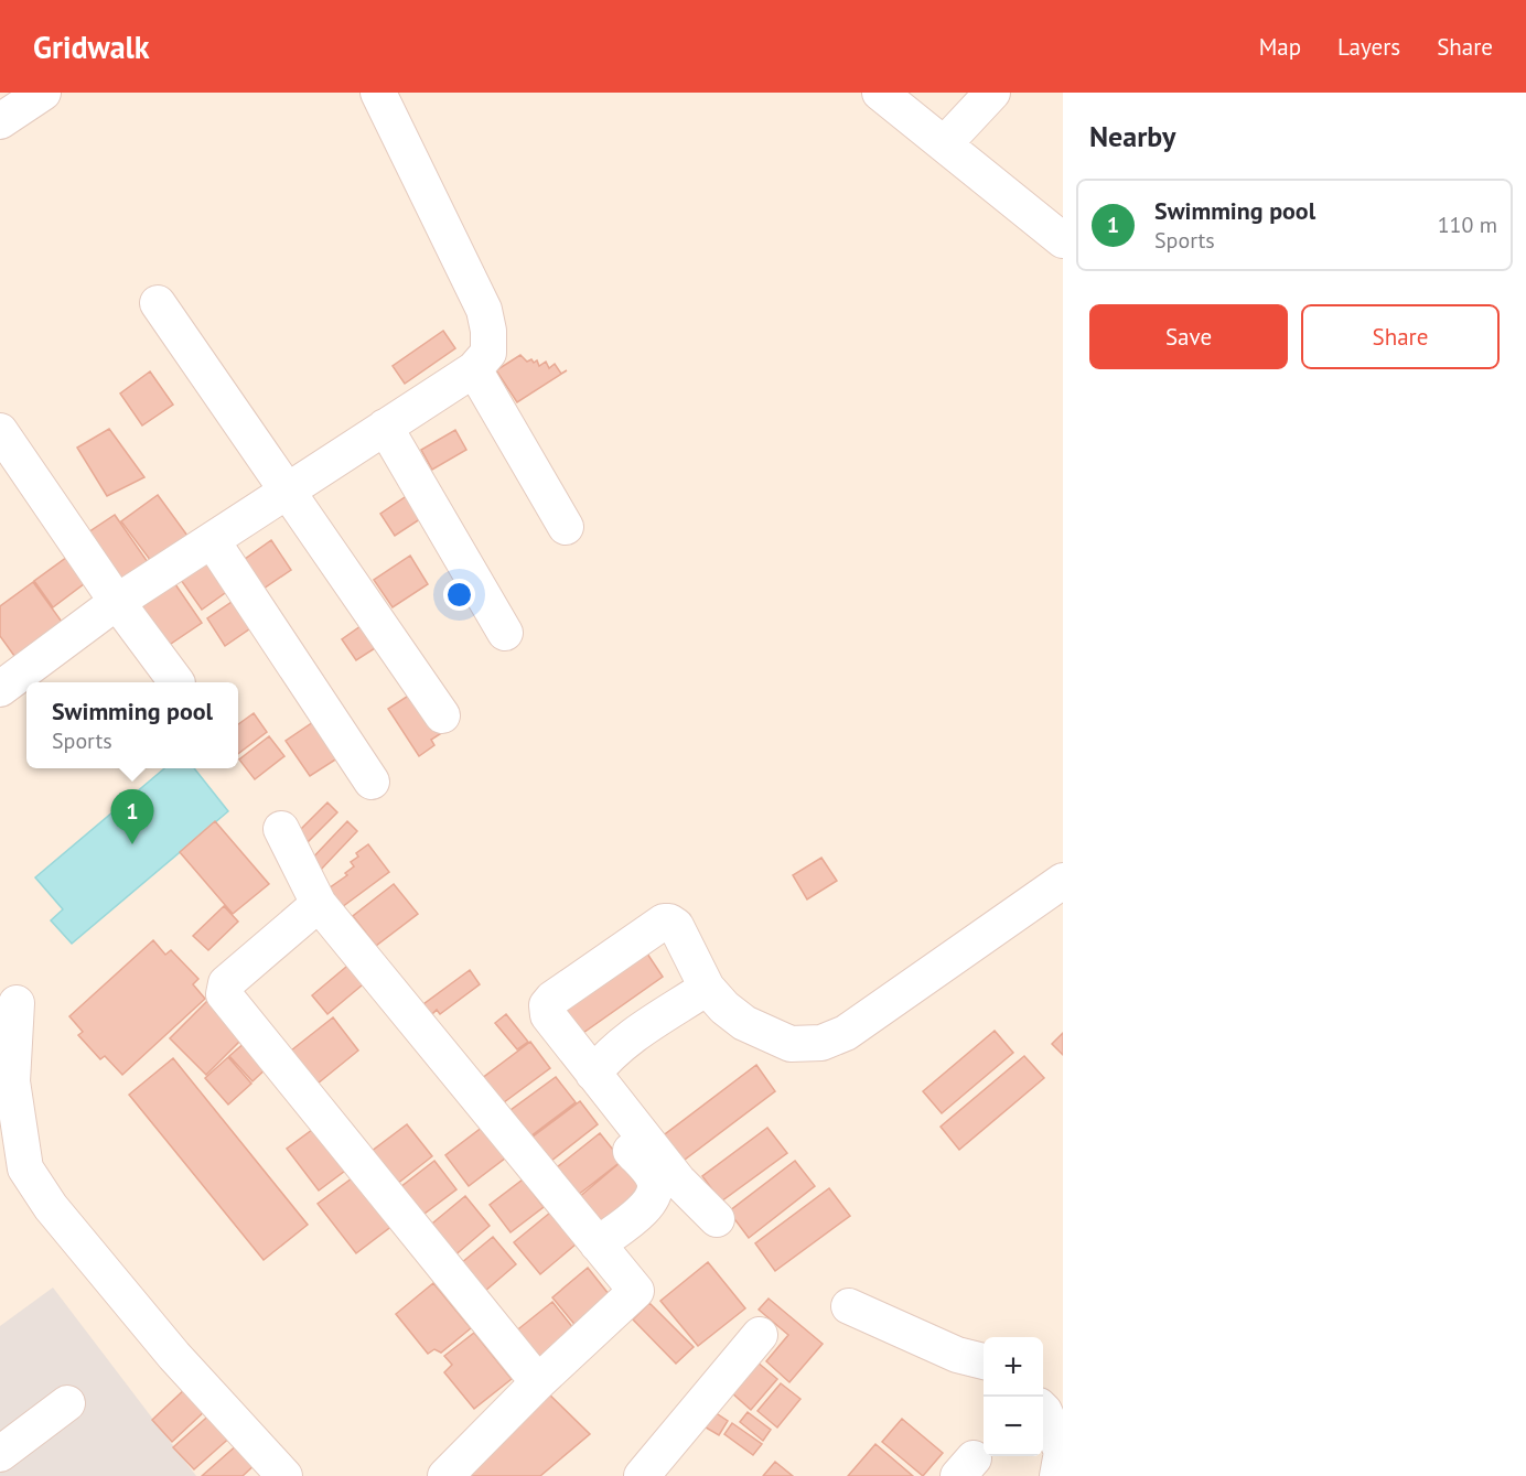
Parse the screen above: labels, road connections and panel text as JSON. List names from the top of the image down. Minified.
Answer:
{"page":{"header":"Gridwalk","nav":["Map","Layers","Share"],"heading":"Nearby","list":[{"mark":"1","name":"Swimming pool","note":"Sports","value":"110 m"}],"buttons":["Save","Share"],"popup":["Swimming pool","Sports"],"pins":"1","map_buttons":["+","−"]}}
